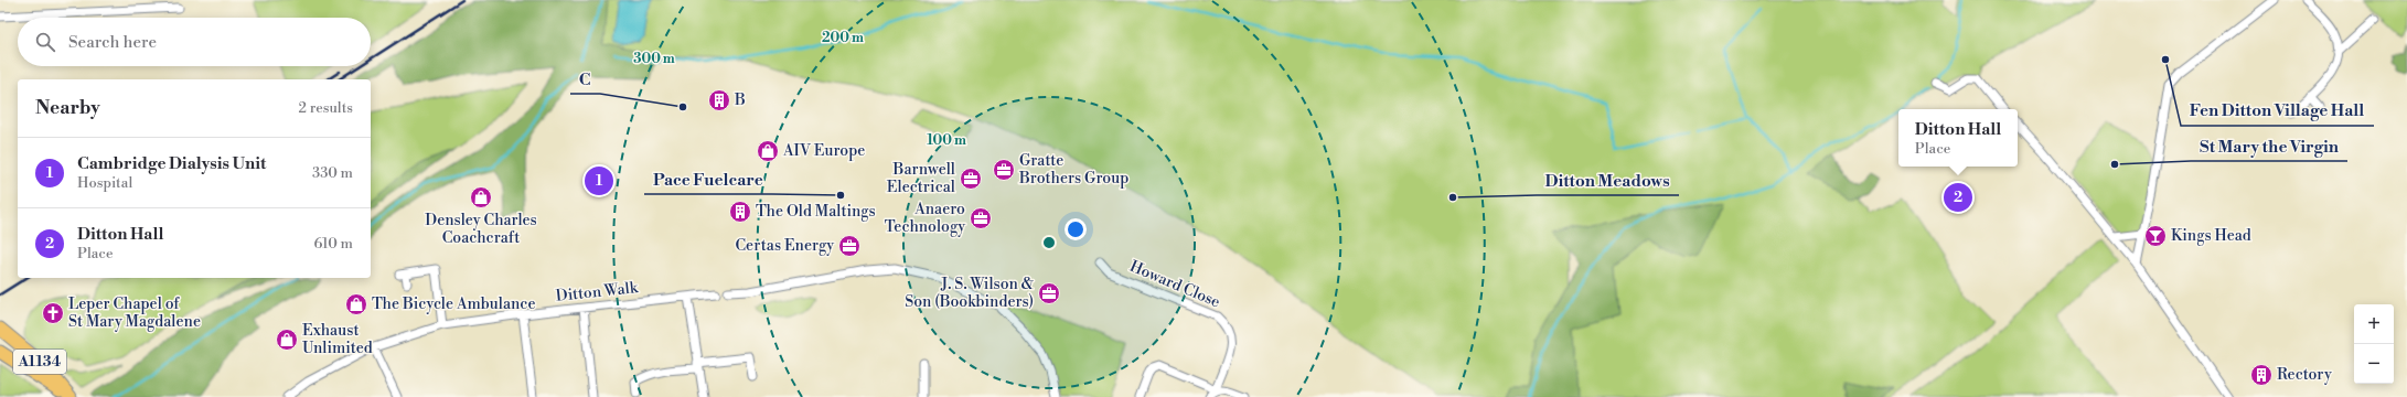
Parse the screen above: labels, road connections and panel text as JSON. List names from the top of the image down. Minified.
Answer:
{"streets":{"main road":["A1134"],"street":["Howard Close","Ditton Walk"]},"places":{"other":["Fen Ditton Village Hall","C","St Mary the Virgin","Pace Fuelcare","Ditton Meadows"],"building":["B","The Old Maltings","Rectory"],"shop":["AIV Europe","Densley Charles Coachcraft","The Bicycle Ambulance","Exhaust Unlimited"],"office":["Gratte Brothers Group","Barnwell Electrical","Anaero Technology","Certas Energy","J. S. Wilson & Son (Bookbinders)"],"bar":["Kings Head"],"church":["Leper Chapel of St Mary Magdalene"]},"page":{"search":"Search here","heading":["Nearby","2 results"],"popup":["Ditton Hall","Place"],"list":[{"mark":"1","name":"Cambridge Dialysis Unit","note":"Hospital","value":"330 m"},{"mark":"2","name":"Ditton Hall","note":"Place","value":"610 m"}],"pins":["1","2"],"map_buttons":["+","−"]},"rings":["200 m","300 m","100 m"]}
